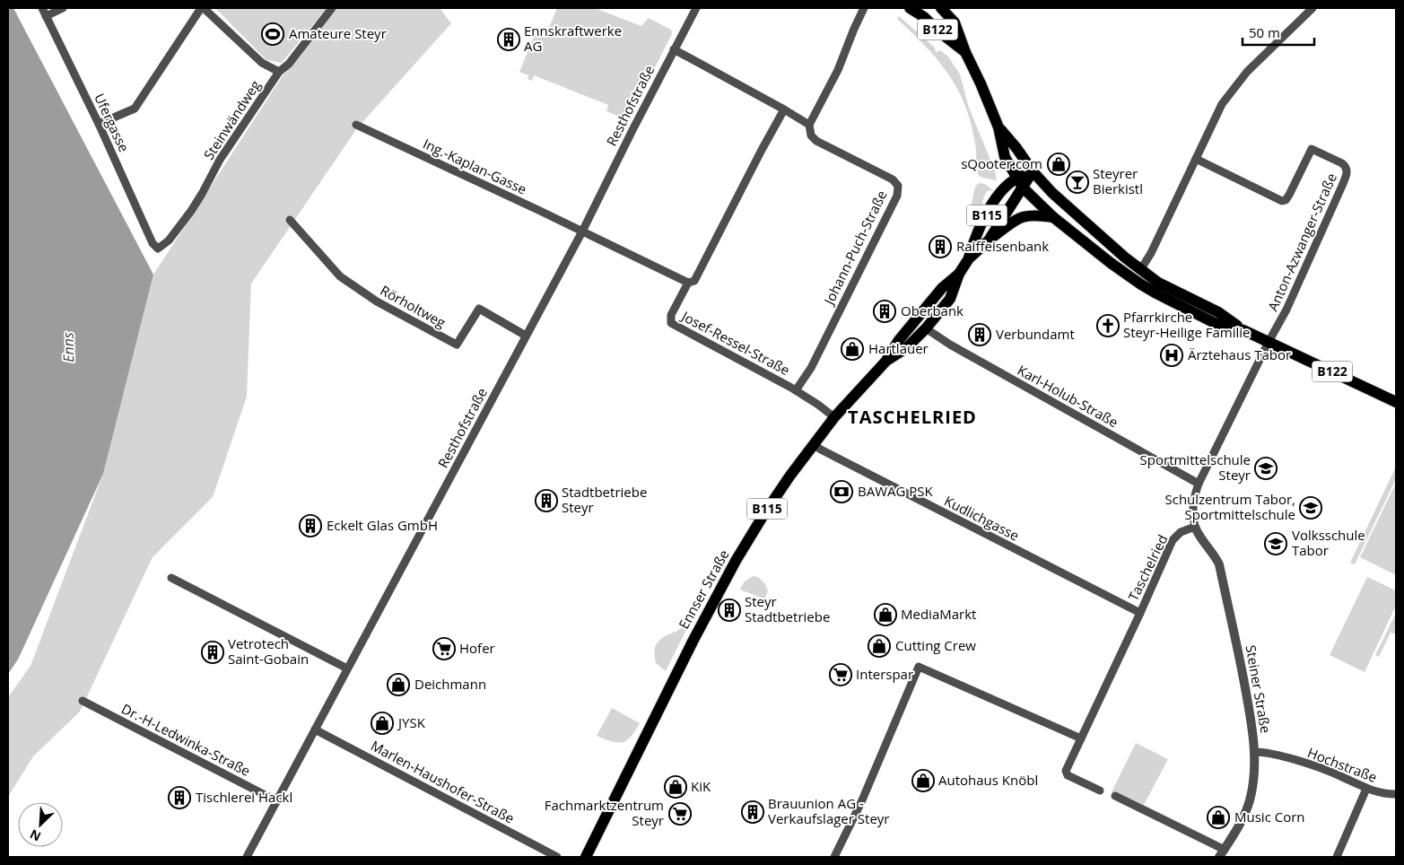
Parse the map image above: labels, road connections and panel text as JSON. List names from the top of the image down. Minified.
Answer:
{"streets":{"main road":["B122","B115","Ennser Straße"],"street":["Resthofstraße","Steinwändweg","Ufergasse","Ing.-Kaplan-Gasse","Anton-Azwanger-Straße","Johann-Puch-Straße","Rörholtweg","Josef-Ressel-Straße","Karl-Holub-Straße","Kudlichgasse","Taschelried","Steiner Straße","Dr.-H-Ledwinka-Straße","Hochstraße","Marlen-Haushofer-Straße"]},"crossings":[["B122","Anton-Azwanger-Straße"],["B122","Ennser Straße"],["Resthofstraße","Ing.-Kaplan-Gasse"],["Resthofstraße","Rörholtweg"],["Resthofstraße","Dr.-H-Ledwinka-Straße"],["Resthofstraße","Marlen-Haushofer-Straße"],["Steinwändweg","Ufergasse"],["Johann-Puch-Straße","Josef-Ressel-Straße"],["Josef-Ressel-Straße","Ennser Straße"],["Karl-Holub-Straße","Ennser Straße"],["Kudlichgasse","Taschelried"],["Kudlichgasse","Ennser Straße"],["Taschelried","Steiner Straße"],["Steiner Straße","Hochstraße"]],"districts":["TASCHELRIED"],"water":["Enns"],"places":{"sports":["Amateure Steyr"],"building":["Ennskraftwerke AG","Raiffeisenbank","Oberbank","Verbundamt","Stadtbetriebe Steyr","Eckelt Glas GmbH","Steyr Stadtbetriebe","Vetrotech Saint-Gobain","Tischlerei Hackl","Brauunion AG - Verkaufslager Steyr"],"shop":["sQooter.com","Hartlauer","MediaMarkt","Cutting Crew","Deichmann","JYSK","Autohaus Knöbl","KiK","Music Corn"],"bar":["Steyrer Bierkistl"],"church":["Pfarrkirche Steyr-Heilige Familie"],"hospital":["Ärztehaus Tabor"],"school or university":["Sportmittelschule Steyr","Schulzentrum Tabor, Sportmittelschule","Volksschule Tabor"],"bank":["BAWAG PSK"],"supermarket":["Hofer","Interspar","Fachmarktzentrum Steyr"]},"scale_bar":"50 m","north":"bottom left"}
